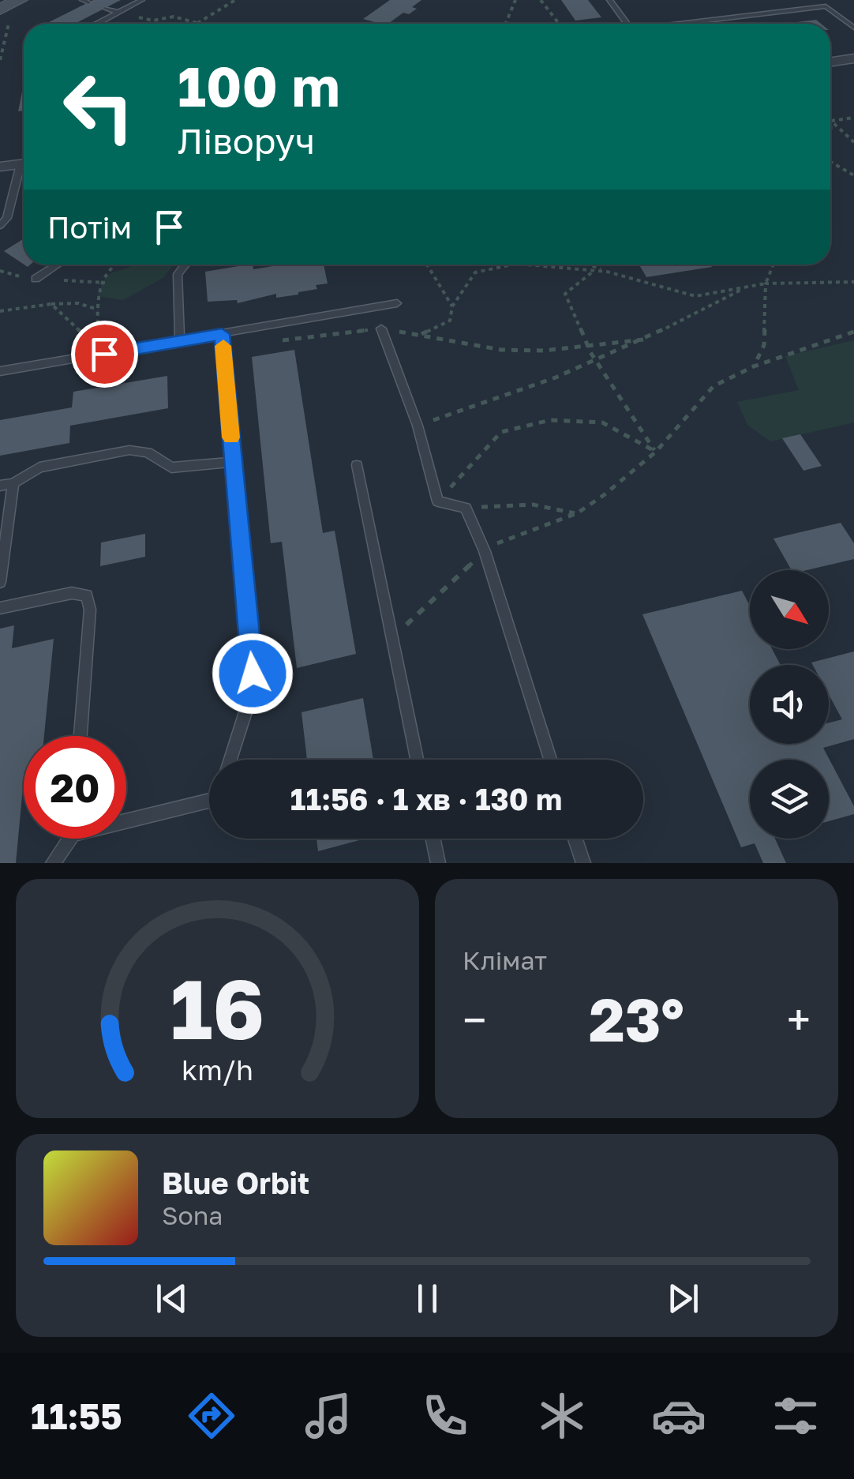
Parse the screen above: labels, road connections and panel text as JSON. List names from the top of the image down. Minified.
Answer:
{"north":"bottom right","page":{"turn":["100 m","Ліворуч"],"then":"Потім","limit":"20","trip":"11:56 · 1 хв · 130 m","tile":"Клімат","heat":["−","23°","+"],"song":["Blue Orbit","Sona"],"tabs":"11:55","gauge":["16","km/h"]}}
